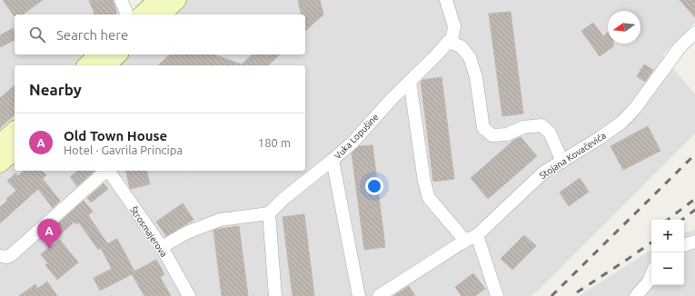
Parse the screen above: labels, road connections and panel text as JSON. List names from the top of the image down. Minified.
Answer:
{"streets":{"street":["Vuka Lopušine","Stojana Kovačevića","Štrosmajerova"]},"north":"left","page":{"search":"Search here","heading":"Nearby","list":[{"mark":"A","name":"Old Town House","note":"Hotel · Gavrila Principa","value":"180 m"}],"pins":"A","map_buttons":["+","−"]}}
